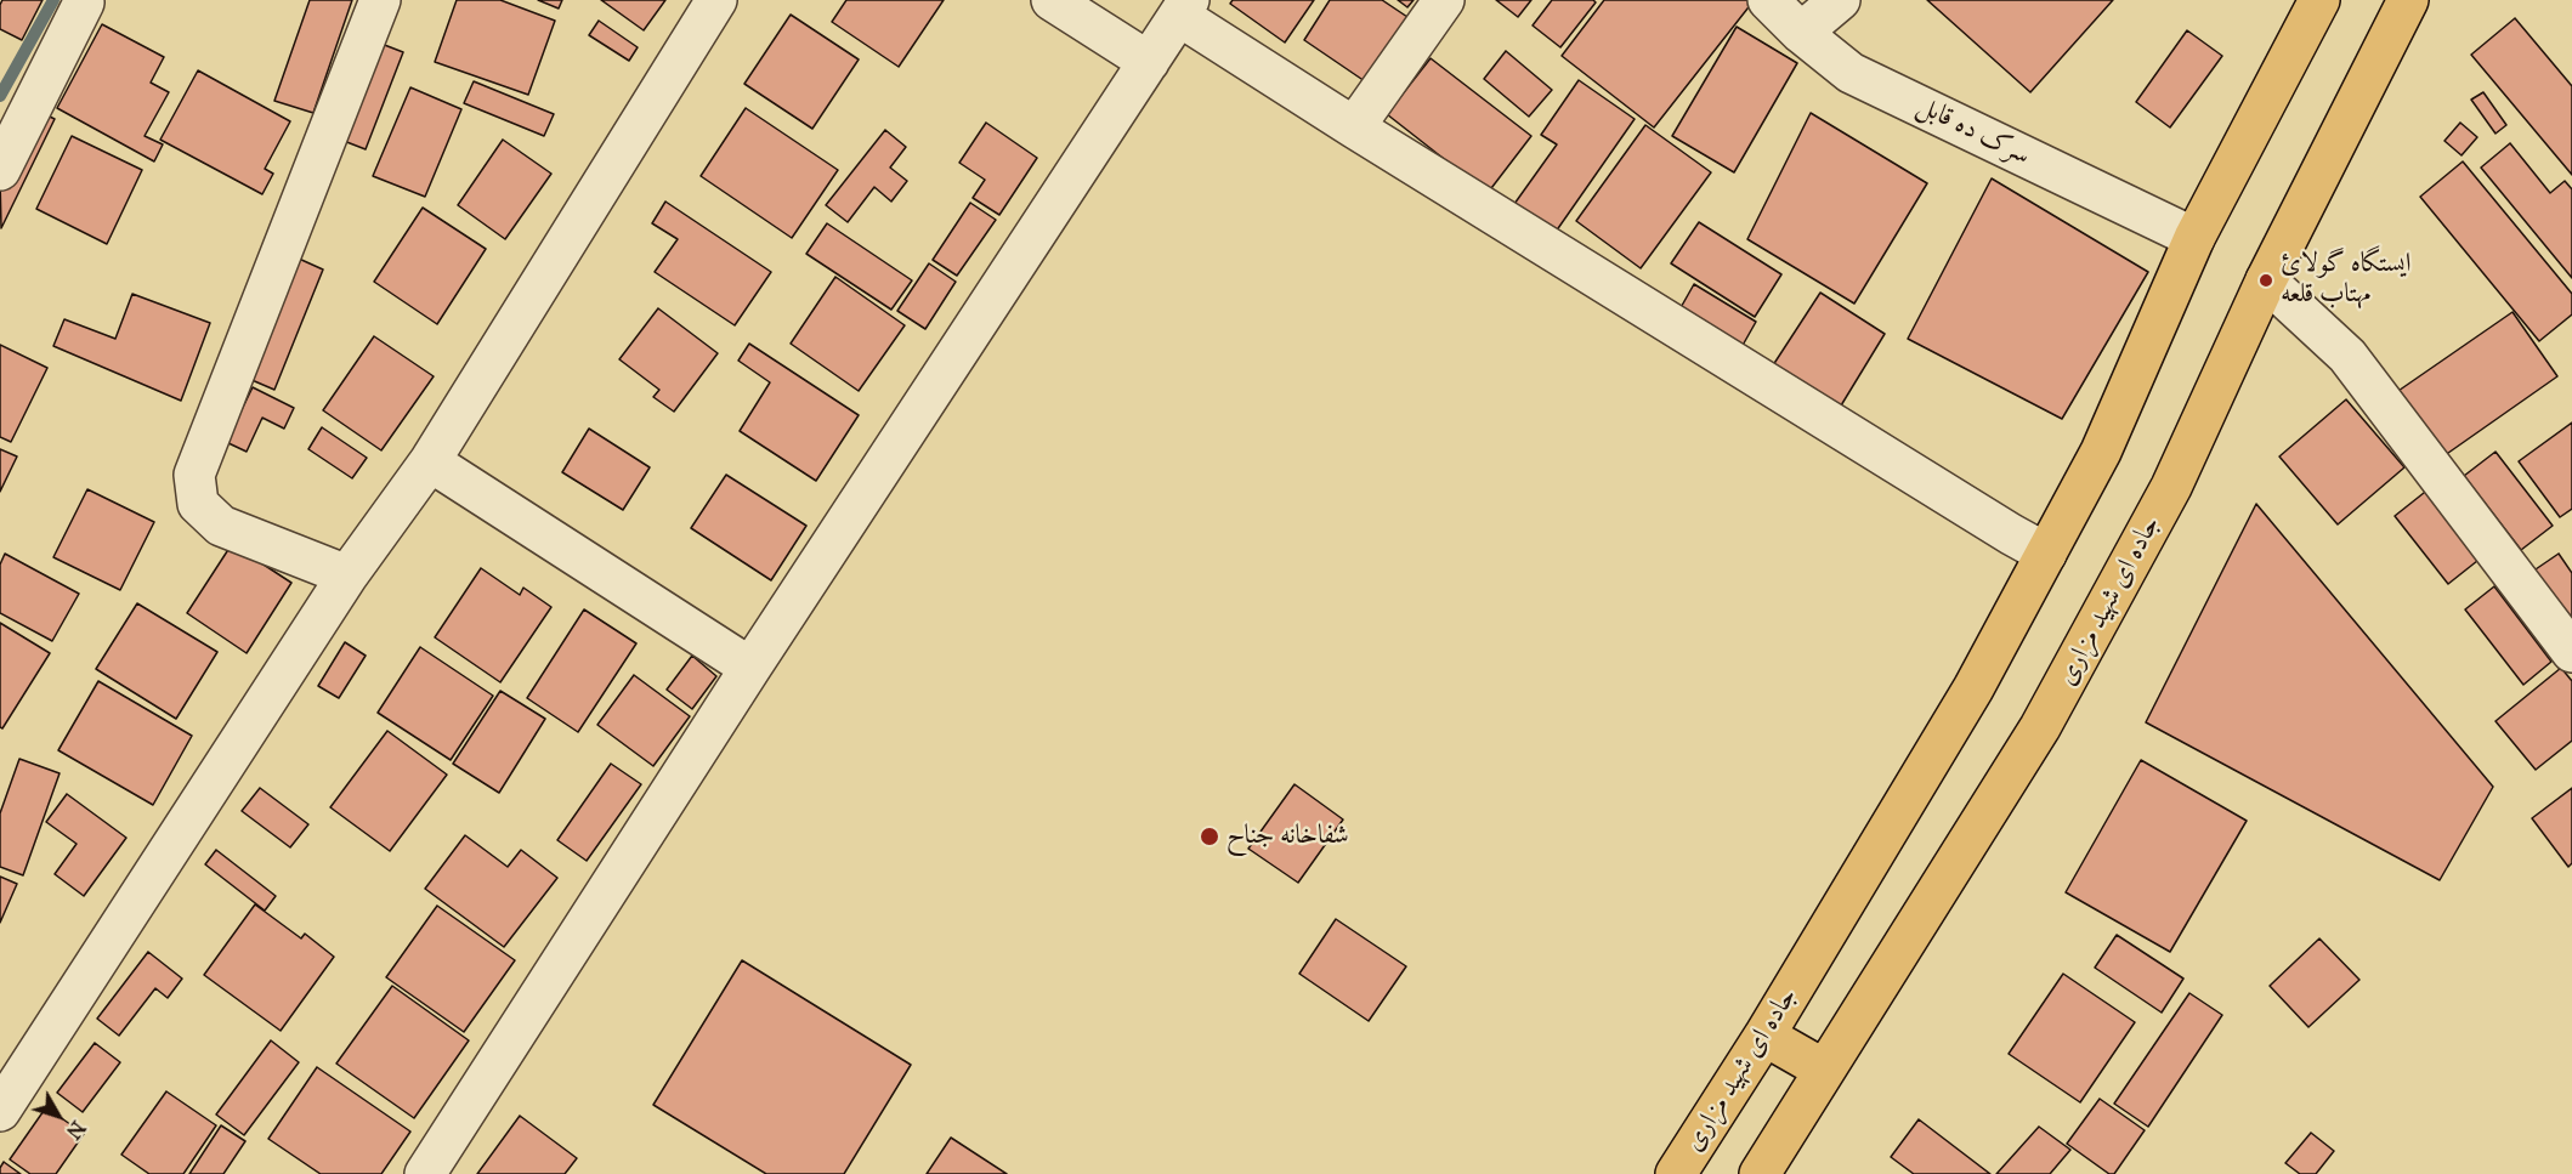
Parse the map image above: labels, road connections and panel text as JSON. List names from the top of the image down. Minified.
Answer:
{"streets":{"main road":["جاده ای شهید مزاری"],"street":["سرک ده قابل"]},"crossings":[["سرک ده قابل","جاده ای شهید مزاری"]],"places":["ایستگاه گولائ مهتاب قلعه","شفاخانه جناح"],"north":"bottom right"}
